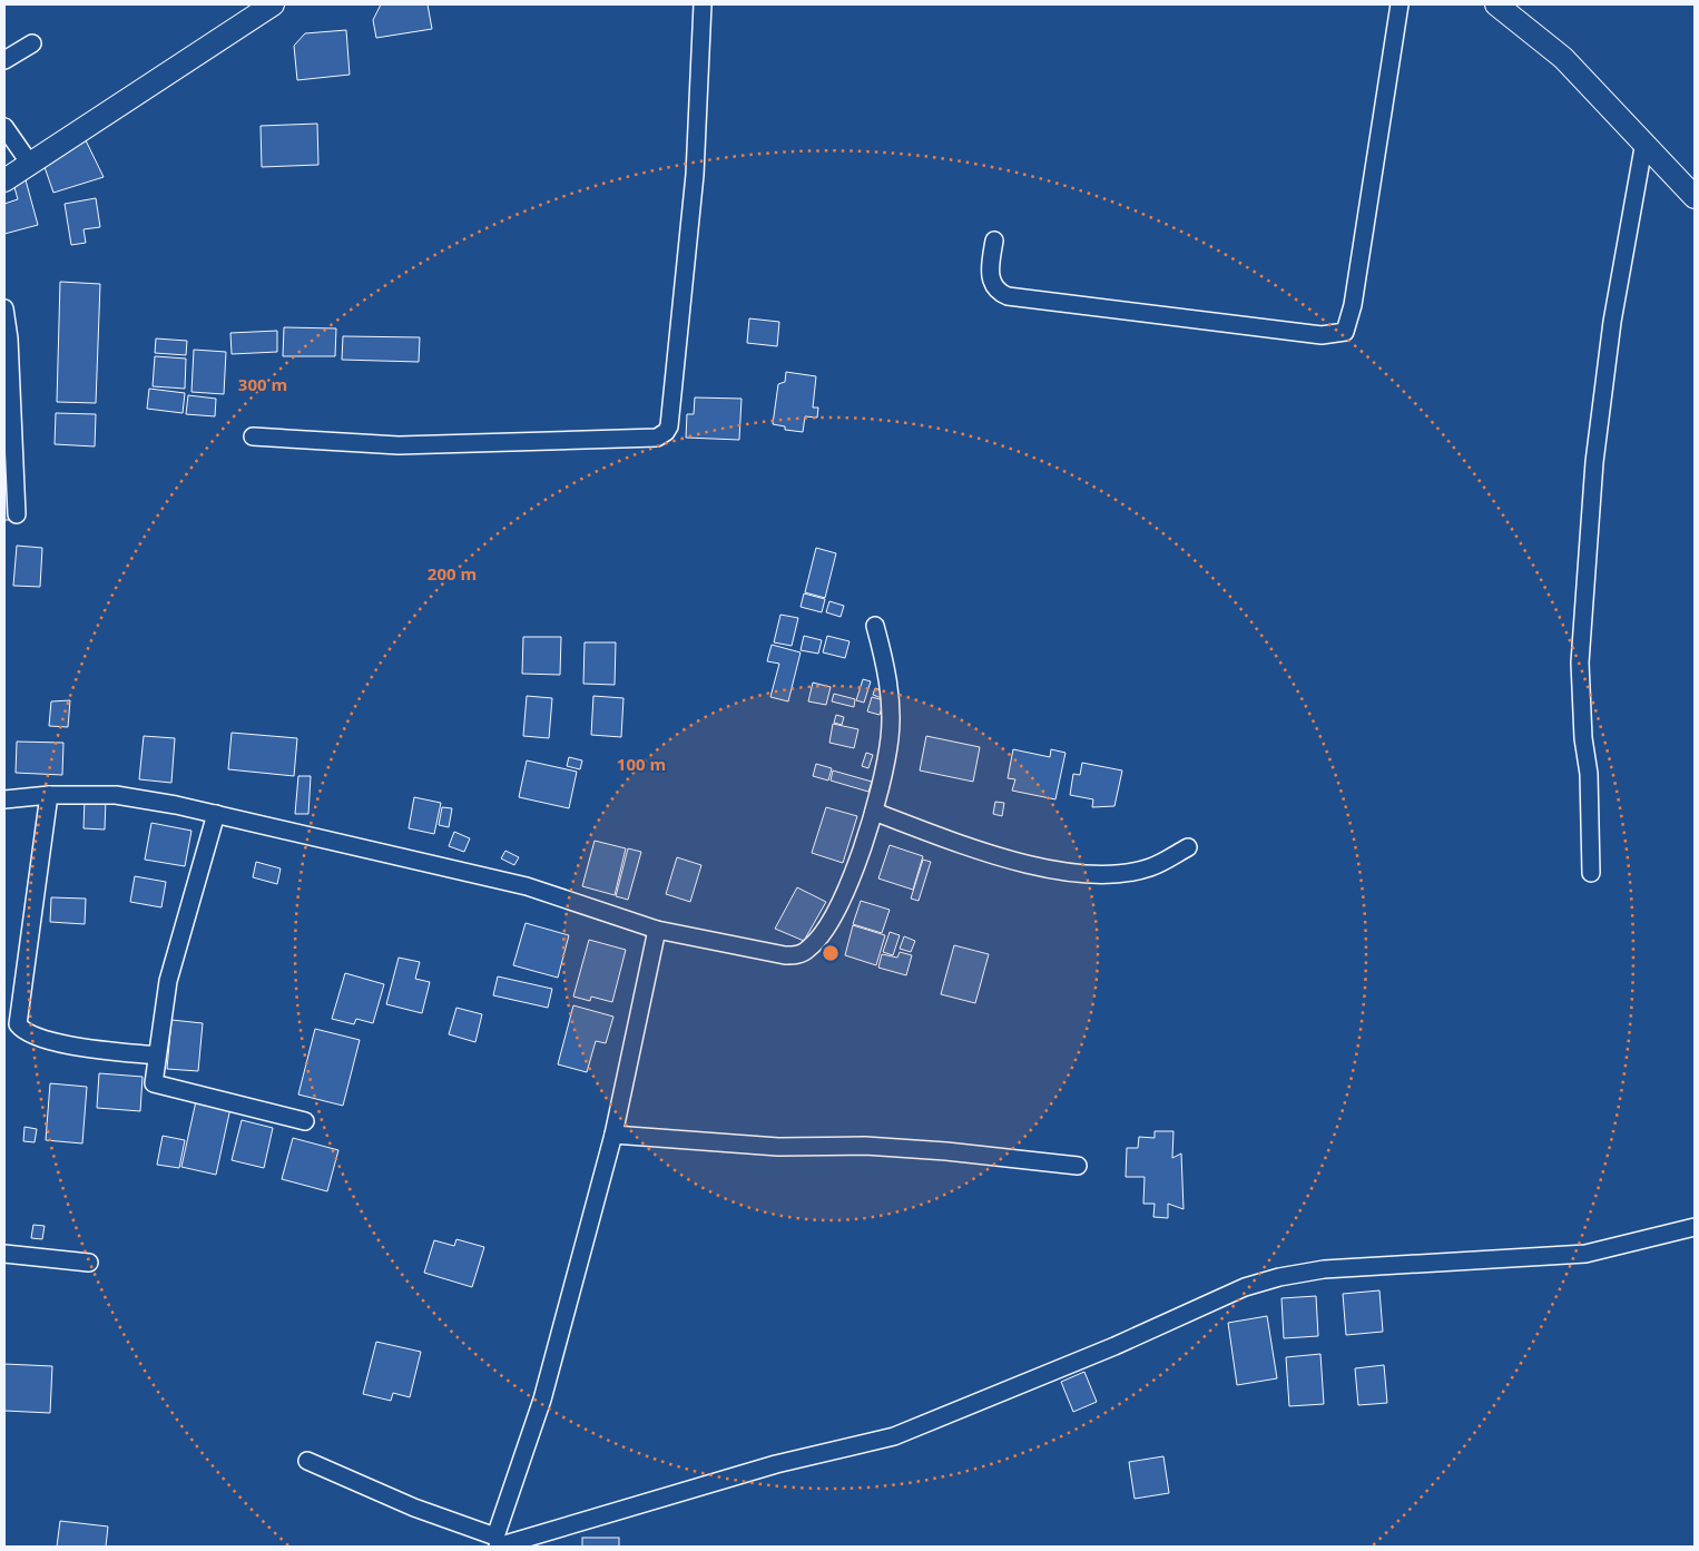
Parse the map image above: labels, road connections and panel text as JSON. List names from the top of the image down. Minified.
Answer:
{"rings":["300 m","200 m","100 m"]}
